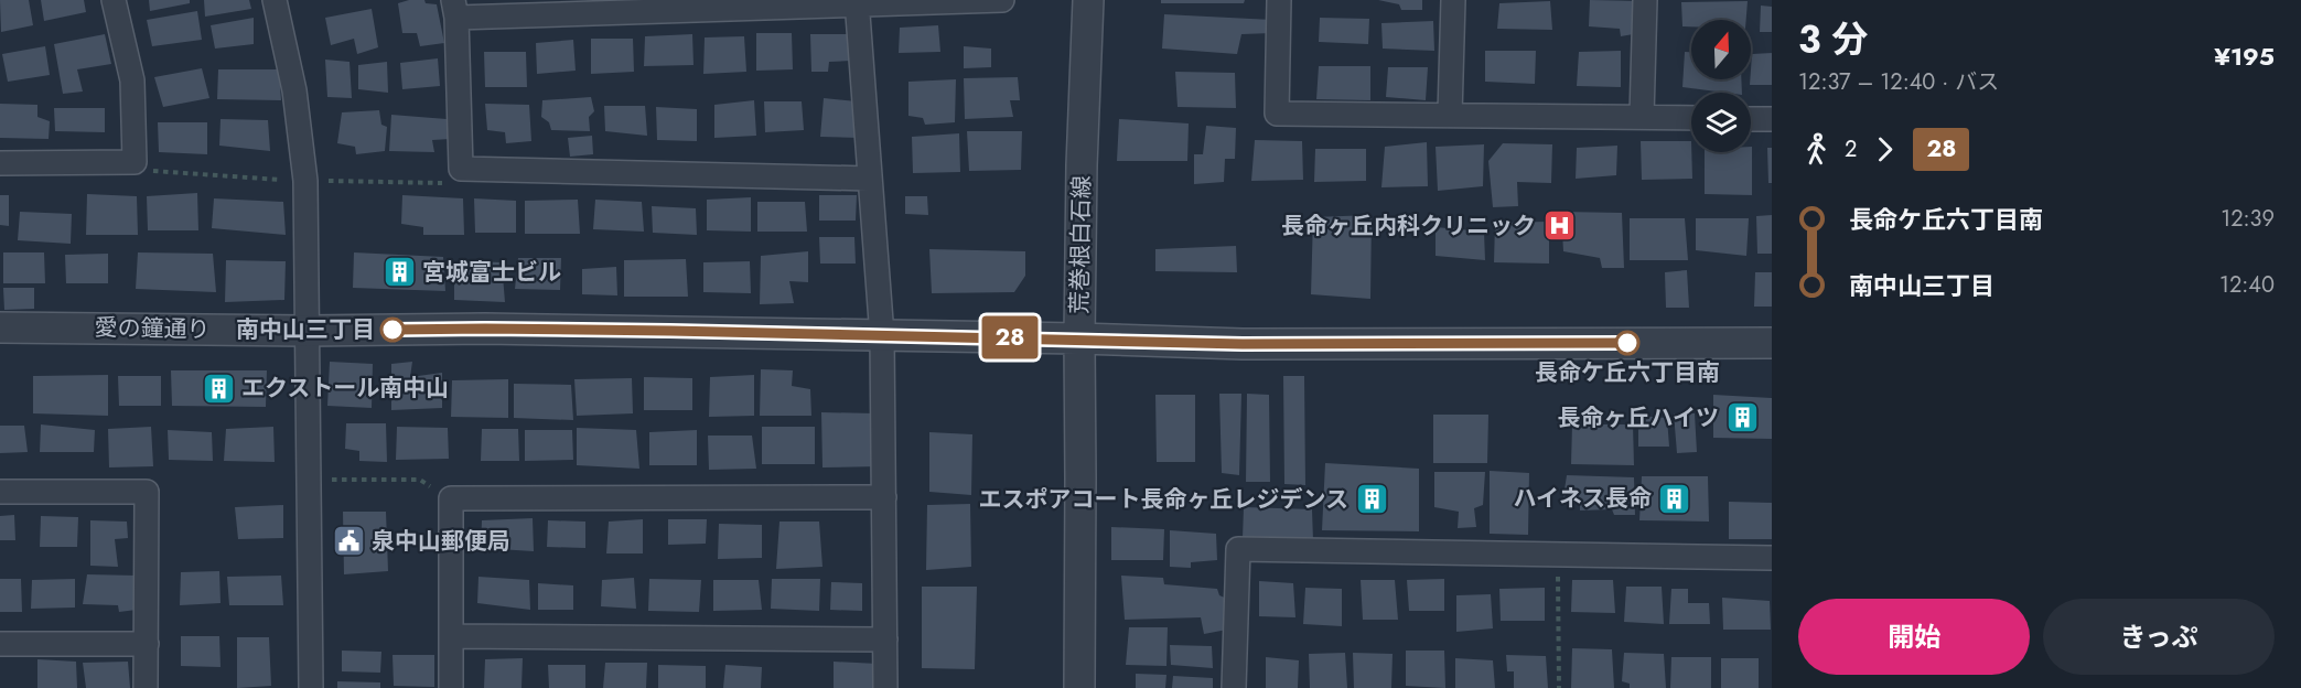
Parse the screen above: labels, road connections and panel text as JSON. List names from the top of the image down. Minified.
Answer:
{"streets":{"street":["荒巻根白石線","愛の鐘通り"]},"crossings":[["荒巻根白石線","愛の鐘通り"]],"places":{"hospital":["長命ヶ丘内科クリニック"],"building":["宮城富士ビル","エクストール南中山","長命ヶ丘ハイツ","ハイネス長命","エスポアコート長命ヶ丘レジデンス"],"other":["南中山三丁目","長命ケ丘六丁目南"],"public building":["泉中山郵便局"]},"lines":["bus line 28"],"north":"top","page":{"on_map":"28","heading":["3 分","12:37 – 12:40 · バス","¥195"],"legs":["2","28"],"list":[{"name":"長命ケ丘六丁目南","value":"12:39"},{"name":"南中山三丁目","value":"12:40"}],"buttons":["開始","きっぷ"]}}
